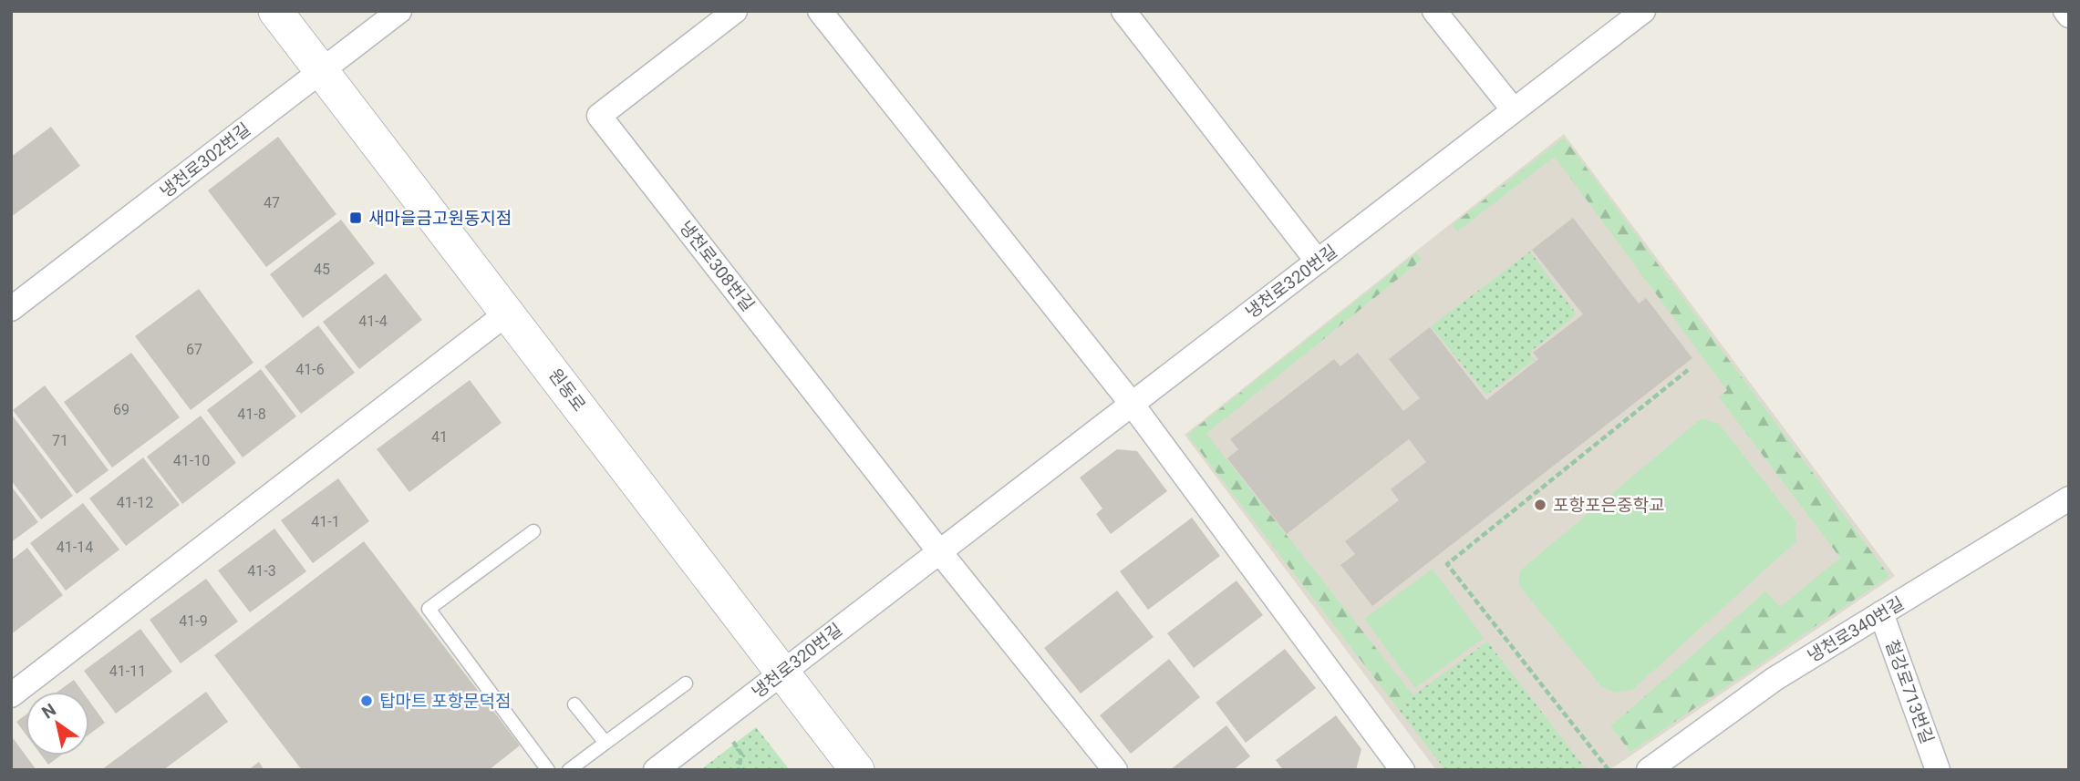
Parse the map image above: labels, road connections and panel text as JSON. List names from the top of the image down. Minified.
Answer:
{"streets":{"street":["냉천로302번길","냉천로308번길","냉천로320번길","원동로","냉천로340번길","철강로713번길"]},"crossings":[["냉천로302번길","원동로"],["냉천로308번길","냉천로320번길"],["냉천로320번길","원동로"],["냉천로340번길","철강로713번길"]],"places":{"transit":["새마을금고원동지점"],"other":["포항포은중학교","탑마트 포항문덕점"]},"house_numbers":["47","45","41-4","67","41-6","69","41-8","41","71","41-10","41-12","41-1","41-14","41-3","41-9","41-11"],"north":"top left"}
